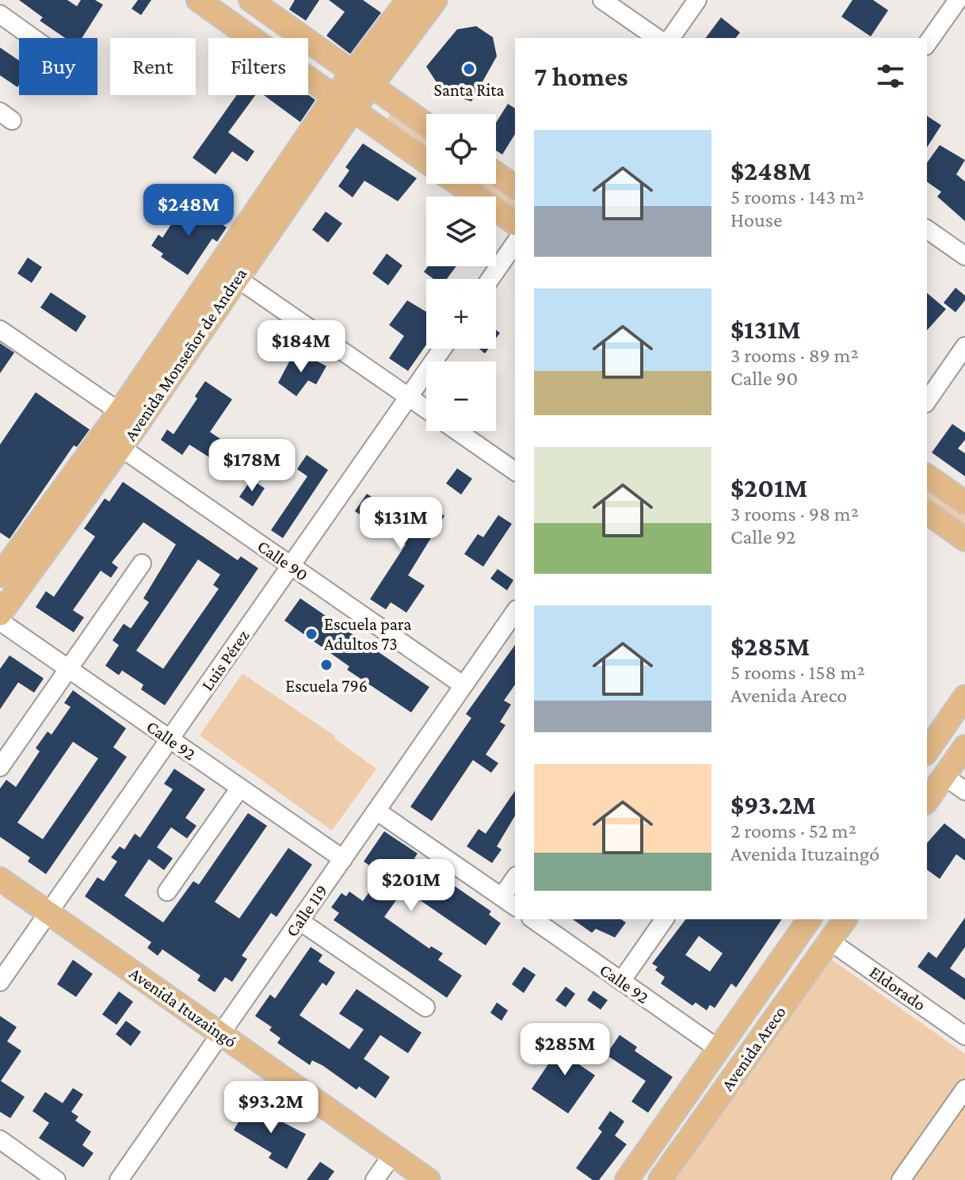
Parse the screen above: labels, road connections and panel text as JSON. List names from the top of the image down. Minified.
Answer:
{"streets":{"main road":["Avenida Monseñor de Andrea","Avenida Ituzaingó","Avenida Areco"],"street":["Calle 90","Luis Pérez","Calle 92","Calle 119","Eldorado"]},"crossings":[["Avenida Monseñor de Andrea","Calle 90"],["Calle 90","Luis Pérez"],["Calle 90","Calle 119"],["Luis Pérez","Calle 92"],["Luis Pérez","Avenida Ituzaingó"],["Calle 92","Calle 119"],["Calle 92","Avenida Areco"],["Calle 119","Avenida Ituzaingó"],["Eldorado","Avenida Areco"]],"places":["Santa Rita","Escuela para Adultos 73","Escuela 796"],"page":{"chip":["Buy","Rent","Filters"],"heading":"7 homes","map_buttons":["+","−"],"list":[{"name":"$248M","note":"5 rooms · 143 m² · House"},{"name":"$131M","note":"3 rooms · 89 m² · Calle 90"},{"name":"$201M","note":"3 rooms · 98 m² · Calle 92"},{"name":"$285M","note":"5 rooms · 158 m² · Avenida Areco"},{"name":"$93.2M","note":"2 rooms · 52 m² · Avenida Ituzaingó"}],"price":["$248M","$184M","$178M","$131M","$201M","$285M","$93.2M"]}}
